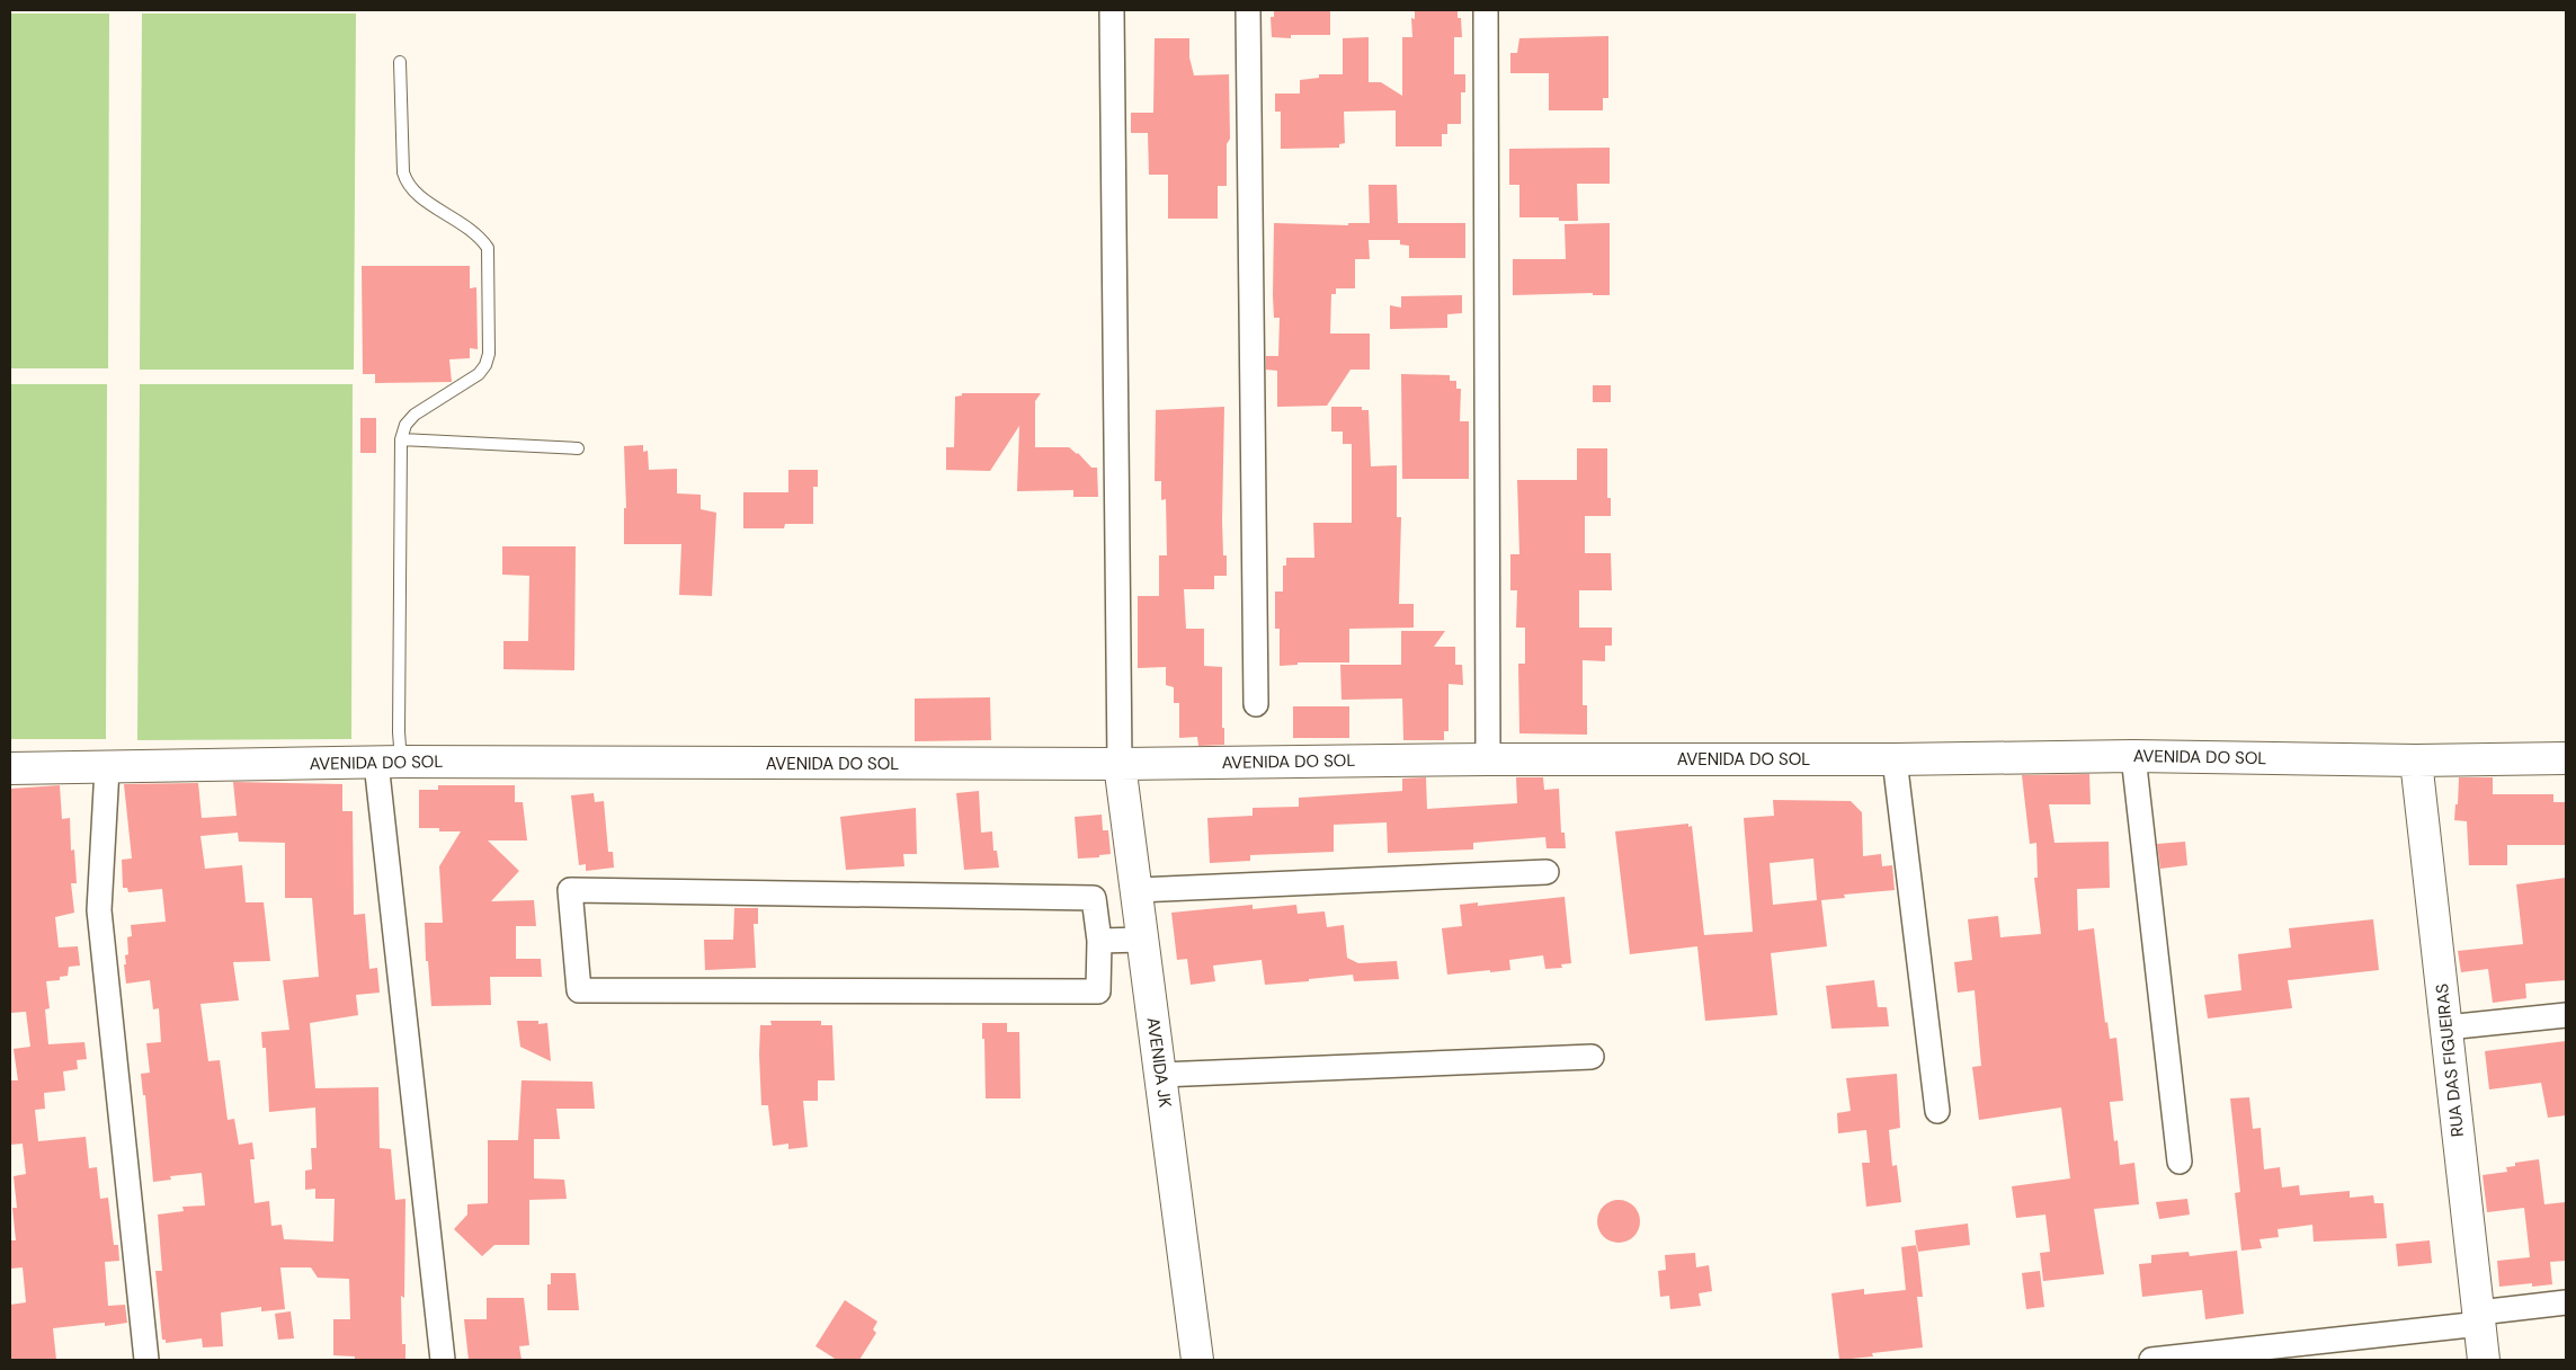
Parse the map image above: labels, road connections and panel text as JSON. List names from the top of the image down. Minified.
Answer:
{"streets":{"street":["AVENIDA DO SOL","RUA DAS FIGUEIRAS","AVENIDA JK"]},"crossings":[["AVENIDA DO SOL","RUA DAS FIGUEIRAS"],["AVENIDA DO SOL","AVENIDA JK"]]}
